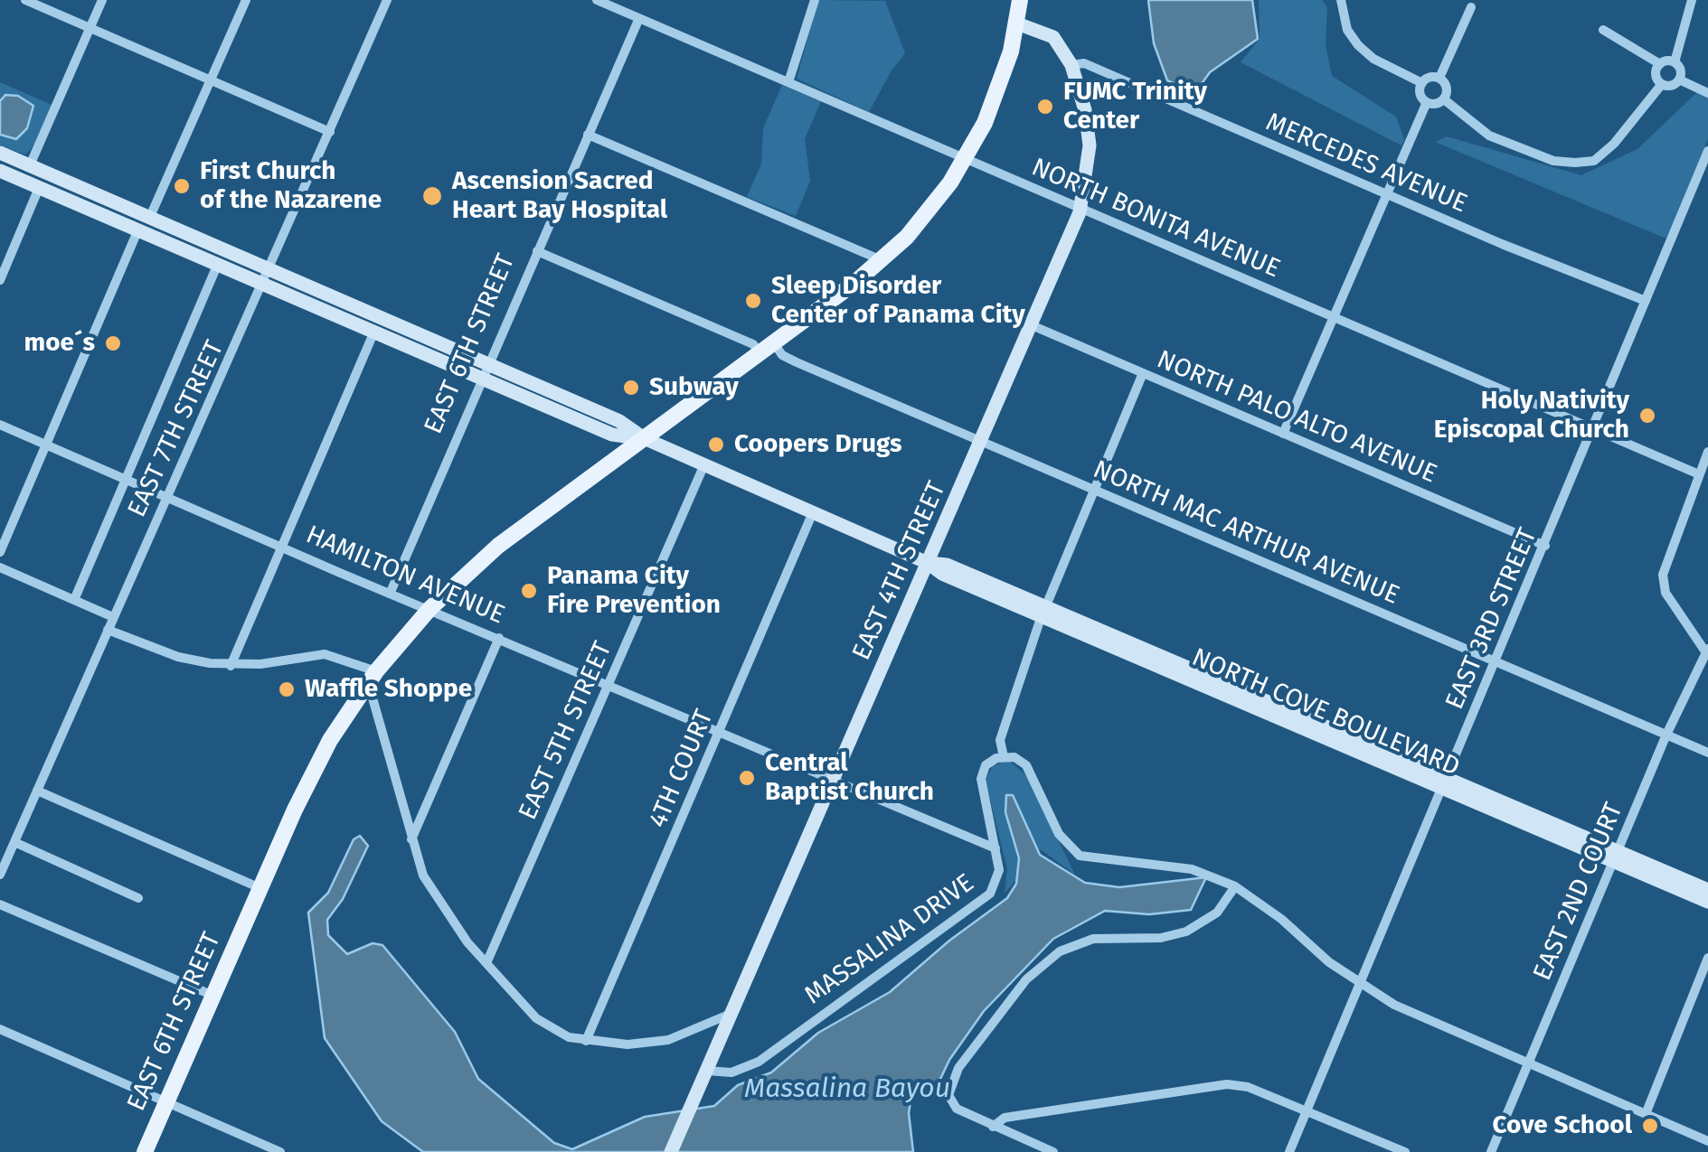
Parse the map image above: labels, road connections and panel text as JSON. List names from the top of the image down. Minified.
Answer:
{"streets":{"main road":["EAST 6TH STREET"],"street":["MERCEDES AVENUE","NORTH BONITA AVENUE","NORTH PALO ALTO AVENUE","EAST 7TH STREET","NORTH MAC ARTHUR AVENUE","EAST 4TH STREET","HAMILTON AVENUE","EAST 3RD STREET","NORTH COVE BOULEVARD","EAST 5TH STREET","4TH COURT","EAST 2ND COURT","MASSALINA DRIVE"]},"crossings":[["MERCEDES AVENUE","EAST 4TH STREET"],["MERCEDES AVENUE","EAST 3RD STREET"],["NORTH BONITA AVENUE","EAST 6TH STREET"],["NORTH BONITA AVENUE","EAST 4TH STREET"],["NORTH BONITA AVENUE","EAST 3RD STREET"],["EAST 6TH STREET","NORTH MAC ARTHUR AVENUE"],["EAST 6TH STREET","EAST 4TH STREET"],["EAST 6TH STREET","HAMILTON AVENUE"],["EAST 6TH STREET","NORTH COVE BOULEVARD"],["NORTH PALO ALTO AVENUE","EAST 4TH STREET"],["NORTH PALO ALTO AVENUE","EAST 3RD STREET"],["EAST 7TH STREET","HAMILTON AVENUE"],["EAST 7TH STREET","NORTH COVE BOULEVARD"],["NORTH MAC ARTHUR AVENUE","EAST 4TH STREET"],["NORTH MAC ARTHUR AVENUE","EAST 3RD STREET"],["NORTH MAC ARTHUR AVENUE","EAST 2ND COURT"],["EAST 4TH STREET","HAMILTON AVENUE"],["EAST 4TH STREET","NORTH COVE BOULEVARD"],["EAST 4TH STREET","MASSALINA DRIVE"],["HAMILTON AVENUE","EAST 5TH STREET"],["HAMILTON AVENUE","4TH COURT"],["HAMILTON AVENUE","MASSALINA DRIVE"],["EAST 3RD STREET","NORTH COVE BOULEVARD"],["NORTH COVE BOULEVARD","EAST 5TH STREET"],["NORTH COVE BOULEVARD","4TH COURT"],["NORTH COVE BOULEVARD","EAST 2ND COURT"]],"water":["Massalina Bayou"],"places":["FUMC Trinity Center","First Church of the Nazarene","Ascension Sacred Heart Bay Hospital","Sleep Disorder Center of Panama City","moe´s","Subway","Holy Nativity Episcopal Church","Coopers Drugs","Panama City Fire Prevention","Waffle Shoppe","Central Baptist Church","Cove School"]}
